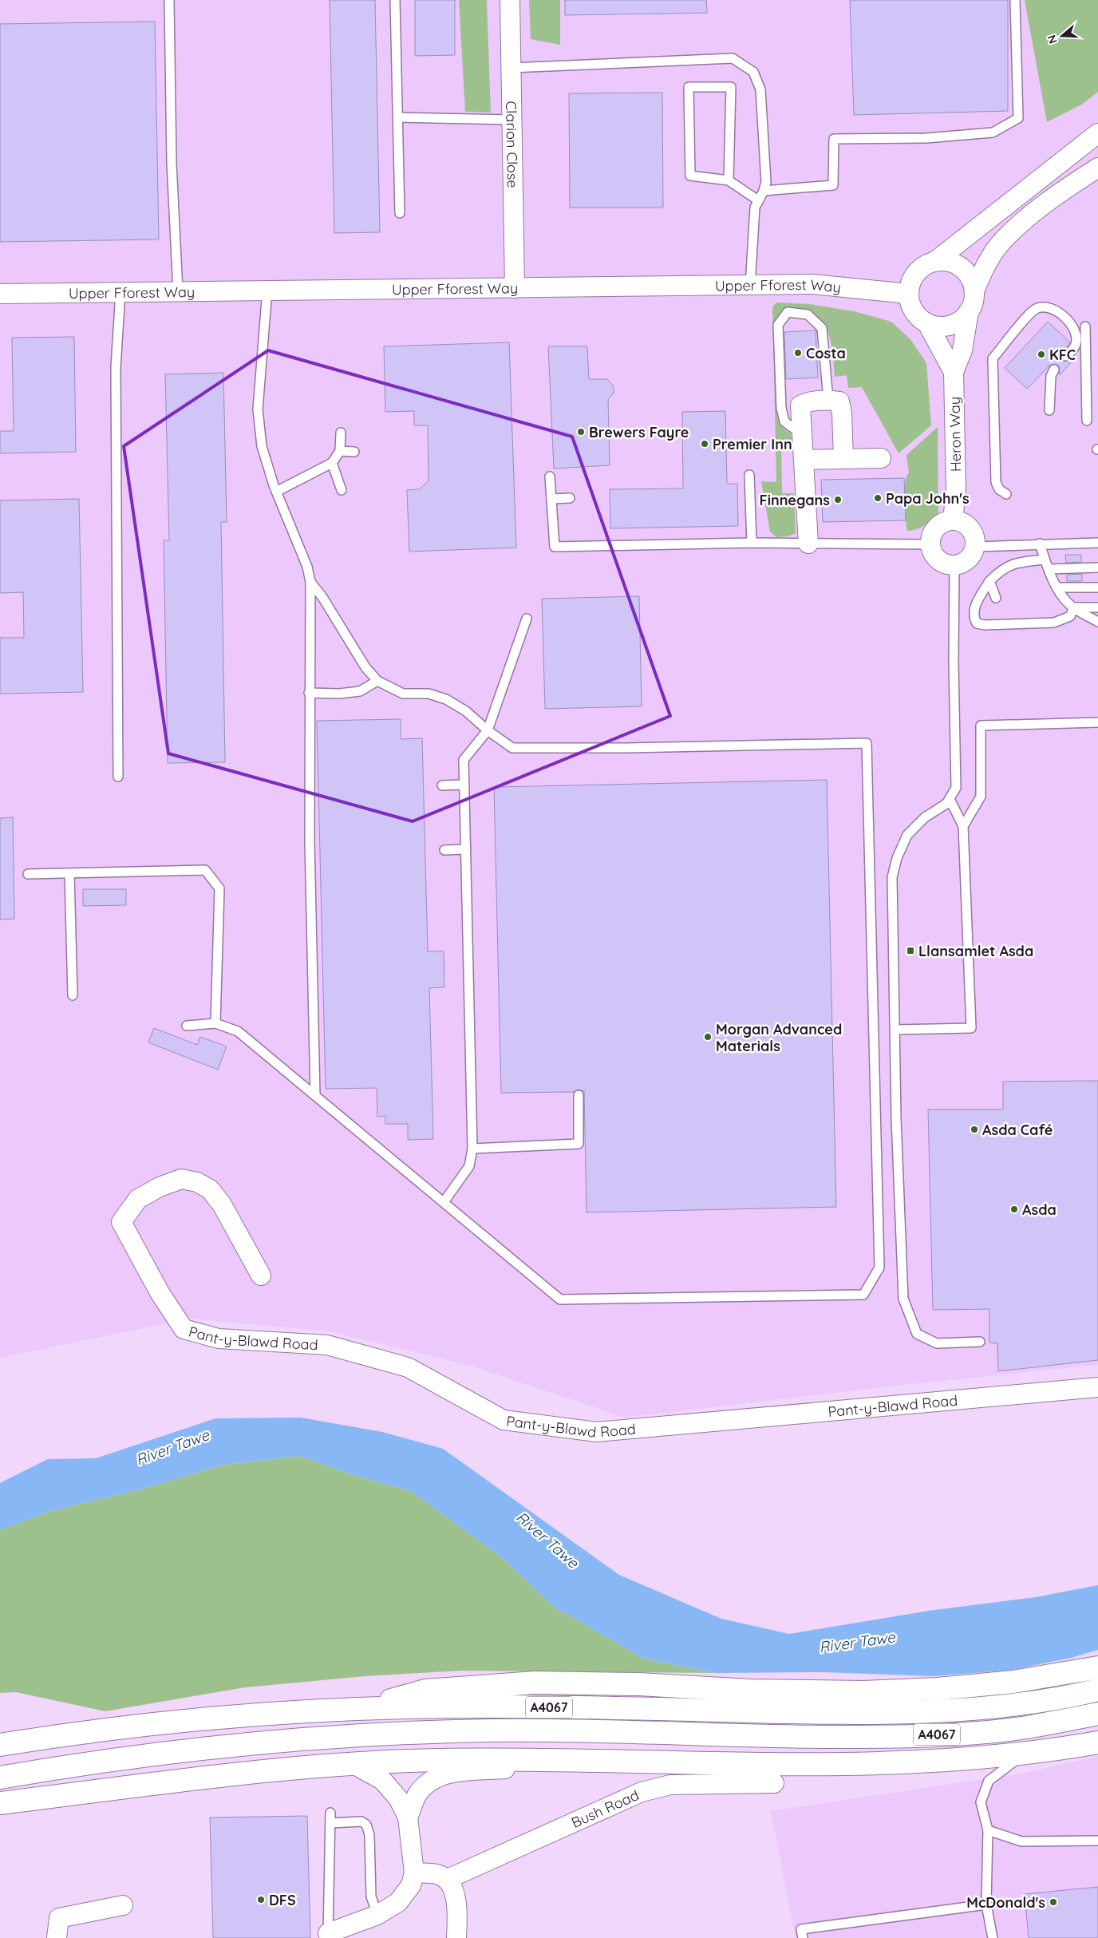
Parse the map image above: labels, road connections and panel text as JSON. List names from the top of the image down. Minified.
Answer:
{"streets":{"main road":["A4067"],"street":["Clarion Close","Upper Fforest Way","Heron Way","Pant-y-Blawd Road","Bush Road"]},"crossings":[["Clarion Close","Upper Fforest Way"],["Upper Fforest Way","Heron Way"]],"water":["River Tawe"],"places":{"other":["Costa","KFC","Brewers Fayre","Premier Inn","Papa John's","Finnegans","Morgan Advanced Materials","Asda Café","Asda","DFS","McDonald's"],"transit":["Llansamlet Asda"]},"north":"left"}
